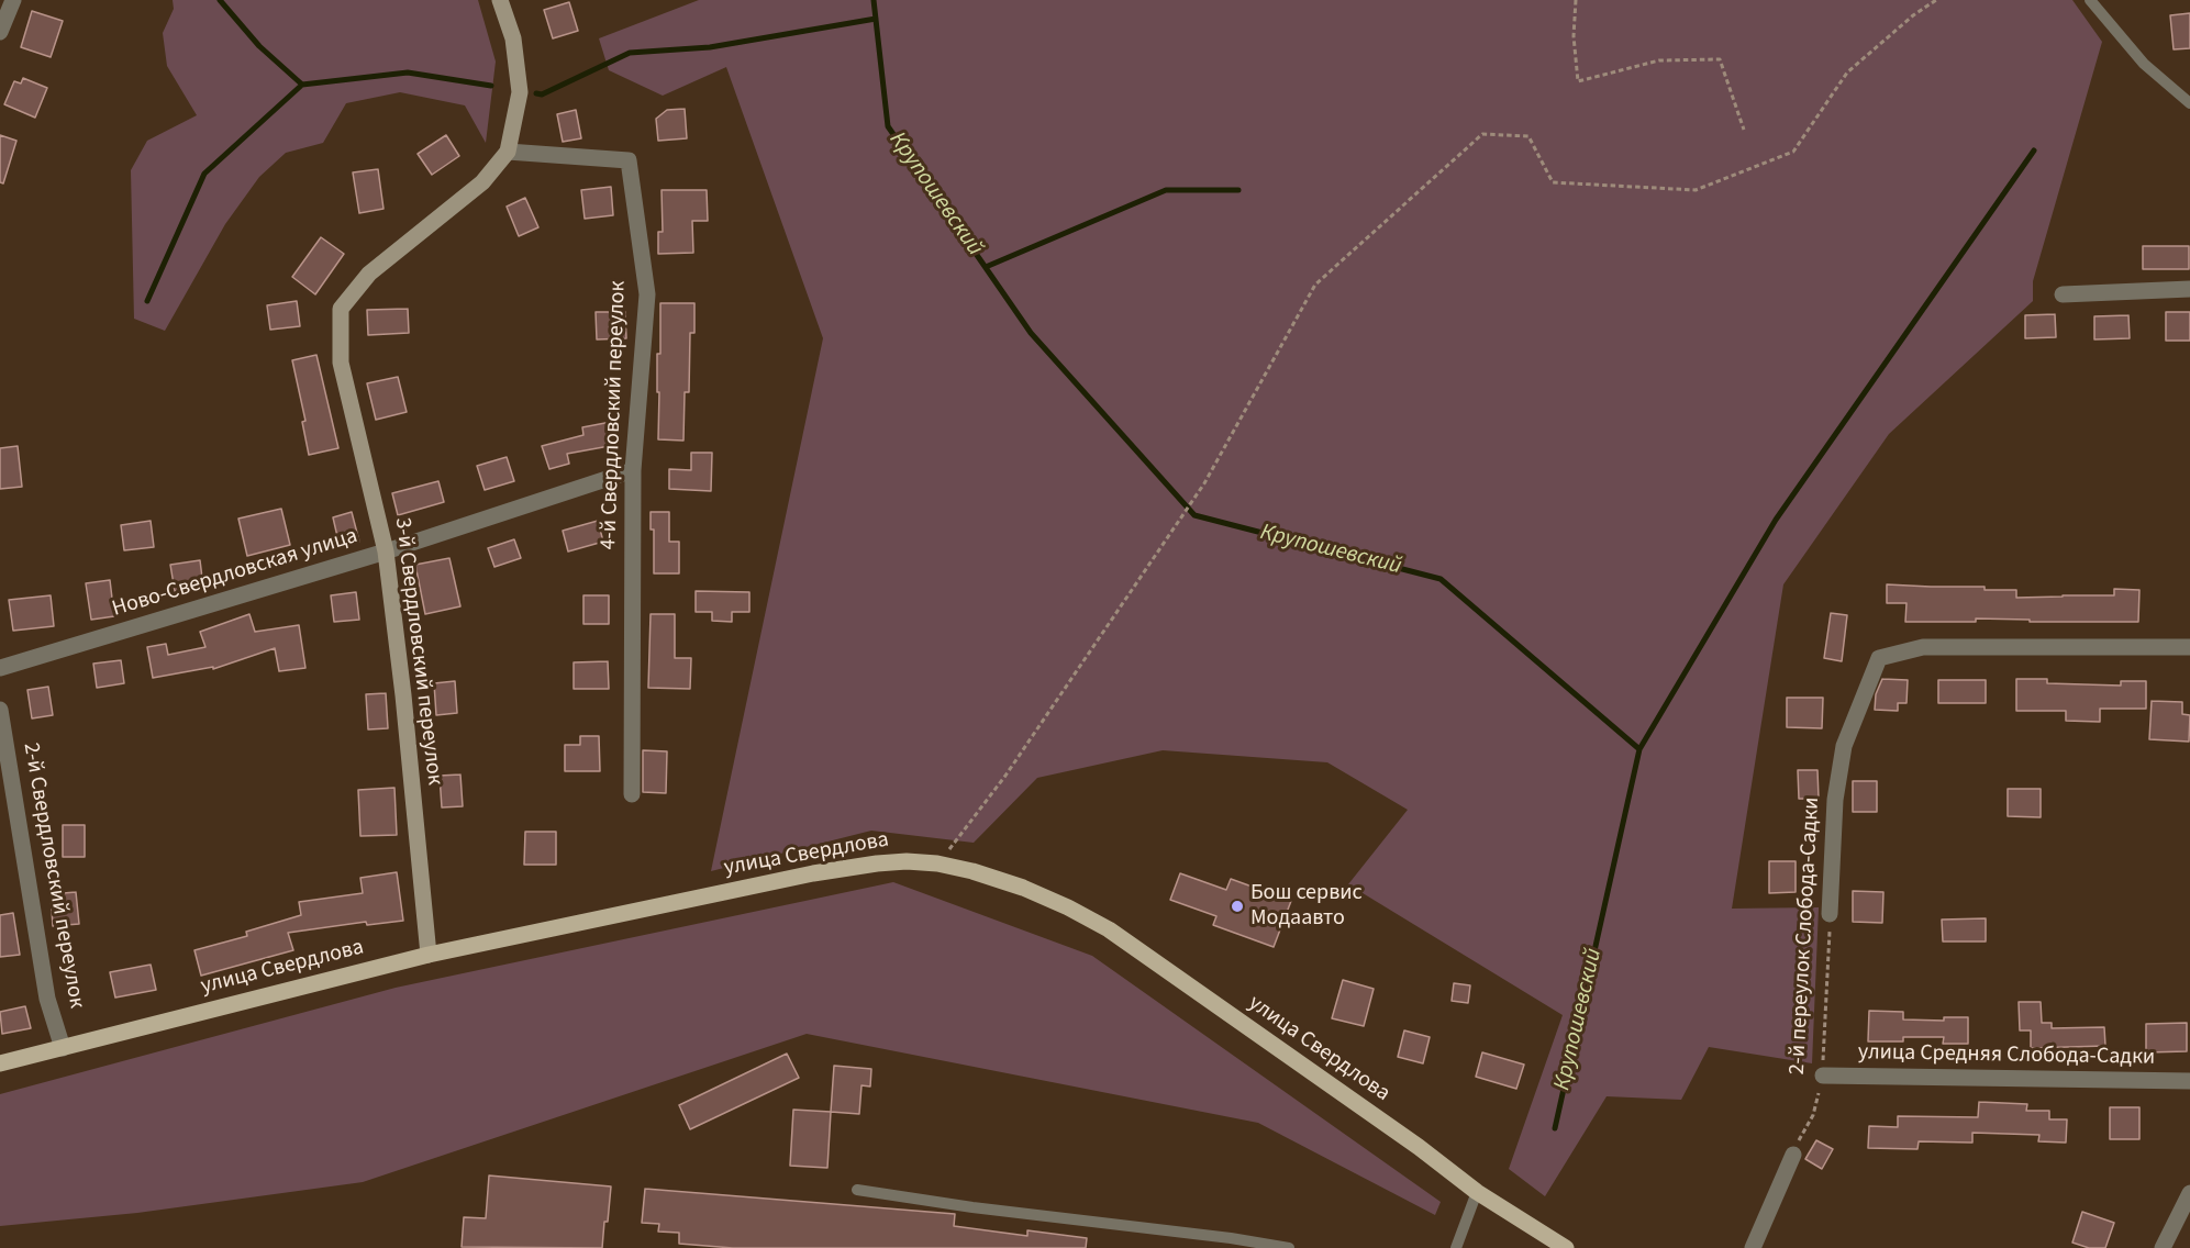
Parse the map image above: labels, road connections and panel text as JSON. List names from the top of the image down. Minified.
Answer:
{"streets":{"main road":["3-й Свердловский переулок","улица Свердлова"],"street":["4-й Свердловский переулок","Ново-Свердловская улица","2-й Свердловский переулок","2-й переулок Слобода-Садки","улица Средняя Слобода-Садки"]},"crossings":[["4-й Свердловский переулок","Ново-Свердловская улица"],["4-й Свердловский переулок","3-й Свердловский переулок"],["Ново-Свердловская улица","3-й Свердловский переулок"],["3-й Свердловский переулок","улица Свердлова"],["улица Свердлова","2-й Свердловский переулок"],["2-й переулок Слобода-Садки","улица Средняя Слобода-Садки"]],"water":["Крупошевский"],"places":["Бош сервис Модаавто"]}
